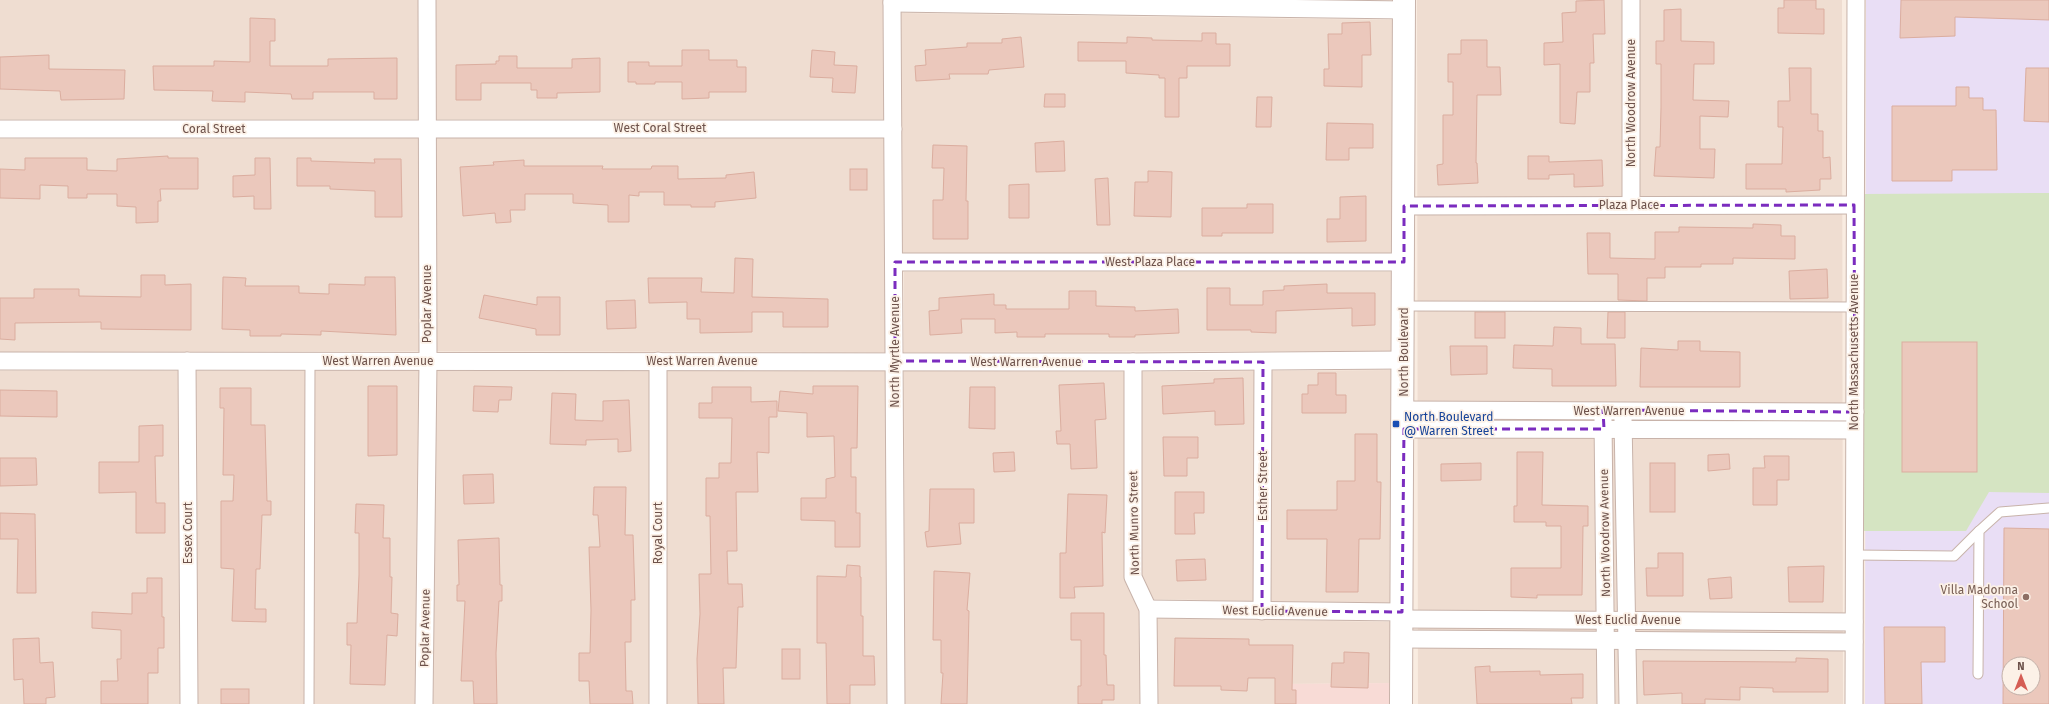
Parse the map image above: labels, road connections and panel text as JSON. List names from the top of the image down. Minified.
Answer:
{"streets":{"street":["North Woodrow Avenue","West Coral Street","Coral Street","Plaza Place","West Plaza Place","Poplar Avenue","North Myrtle Avenue","North Boulevard","North Massachusetts Avenue","West Warren Avenue","Esther Street","North Munro Street","Essex Court","Royal Court","West Euclid Avenue"]},"crossings":[["North Woodrow Avenue","Plaza Place"],["North Woodrow Avenue","West Warren Avenue"],["North Woodrow Avenue","West Euclid Avenue"],["West Coral Street","Coral Street"],["West Coral Street","Poplar Avenue"],["West Coral Street","North Myrtle Avenue"],["Coral Street","Poplar Avenue"],["Plaza Place","North Boulevard"],["Plaza Place","North Massachusetts Avenue"],["West Plaza Place","North Myrtle Avenue"],["West Plaza Place","North Boulevard"],["Poplar Avenue","West Warren Avenue"],["North Myrtle Avenue","West Warren Avenue"],["North Boulevard","West Warren Avenue"],["North Boulevard","West Euclid Avenue"],["North Massachusetts Avenue","West Warren Avenue"],["North Massachusetts Avenue","West Euclid Avenue"],["West Warren Avenue","Esther Street"],["West Warren Avenue","North Munro Street"],["West Warren Avenue","Essex Court"],["West Warren Avenue","Royal Court"],["Esther Street","West Euclid Avenue"],["North Munro Street","West Euclid Avenue"]],"places":{"transit":["North Boulevard @ Warren Street"],"other":["Villa Madonna School"]},"north":"top"}
